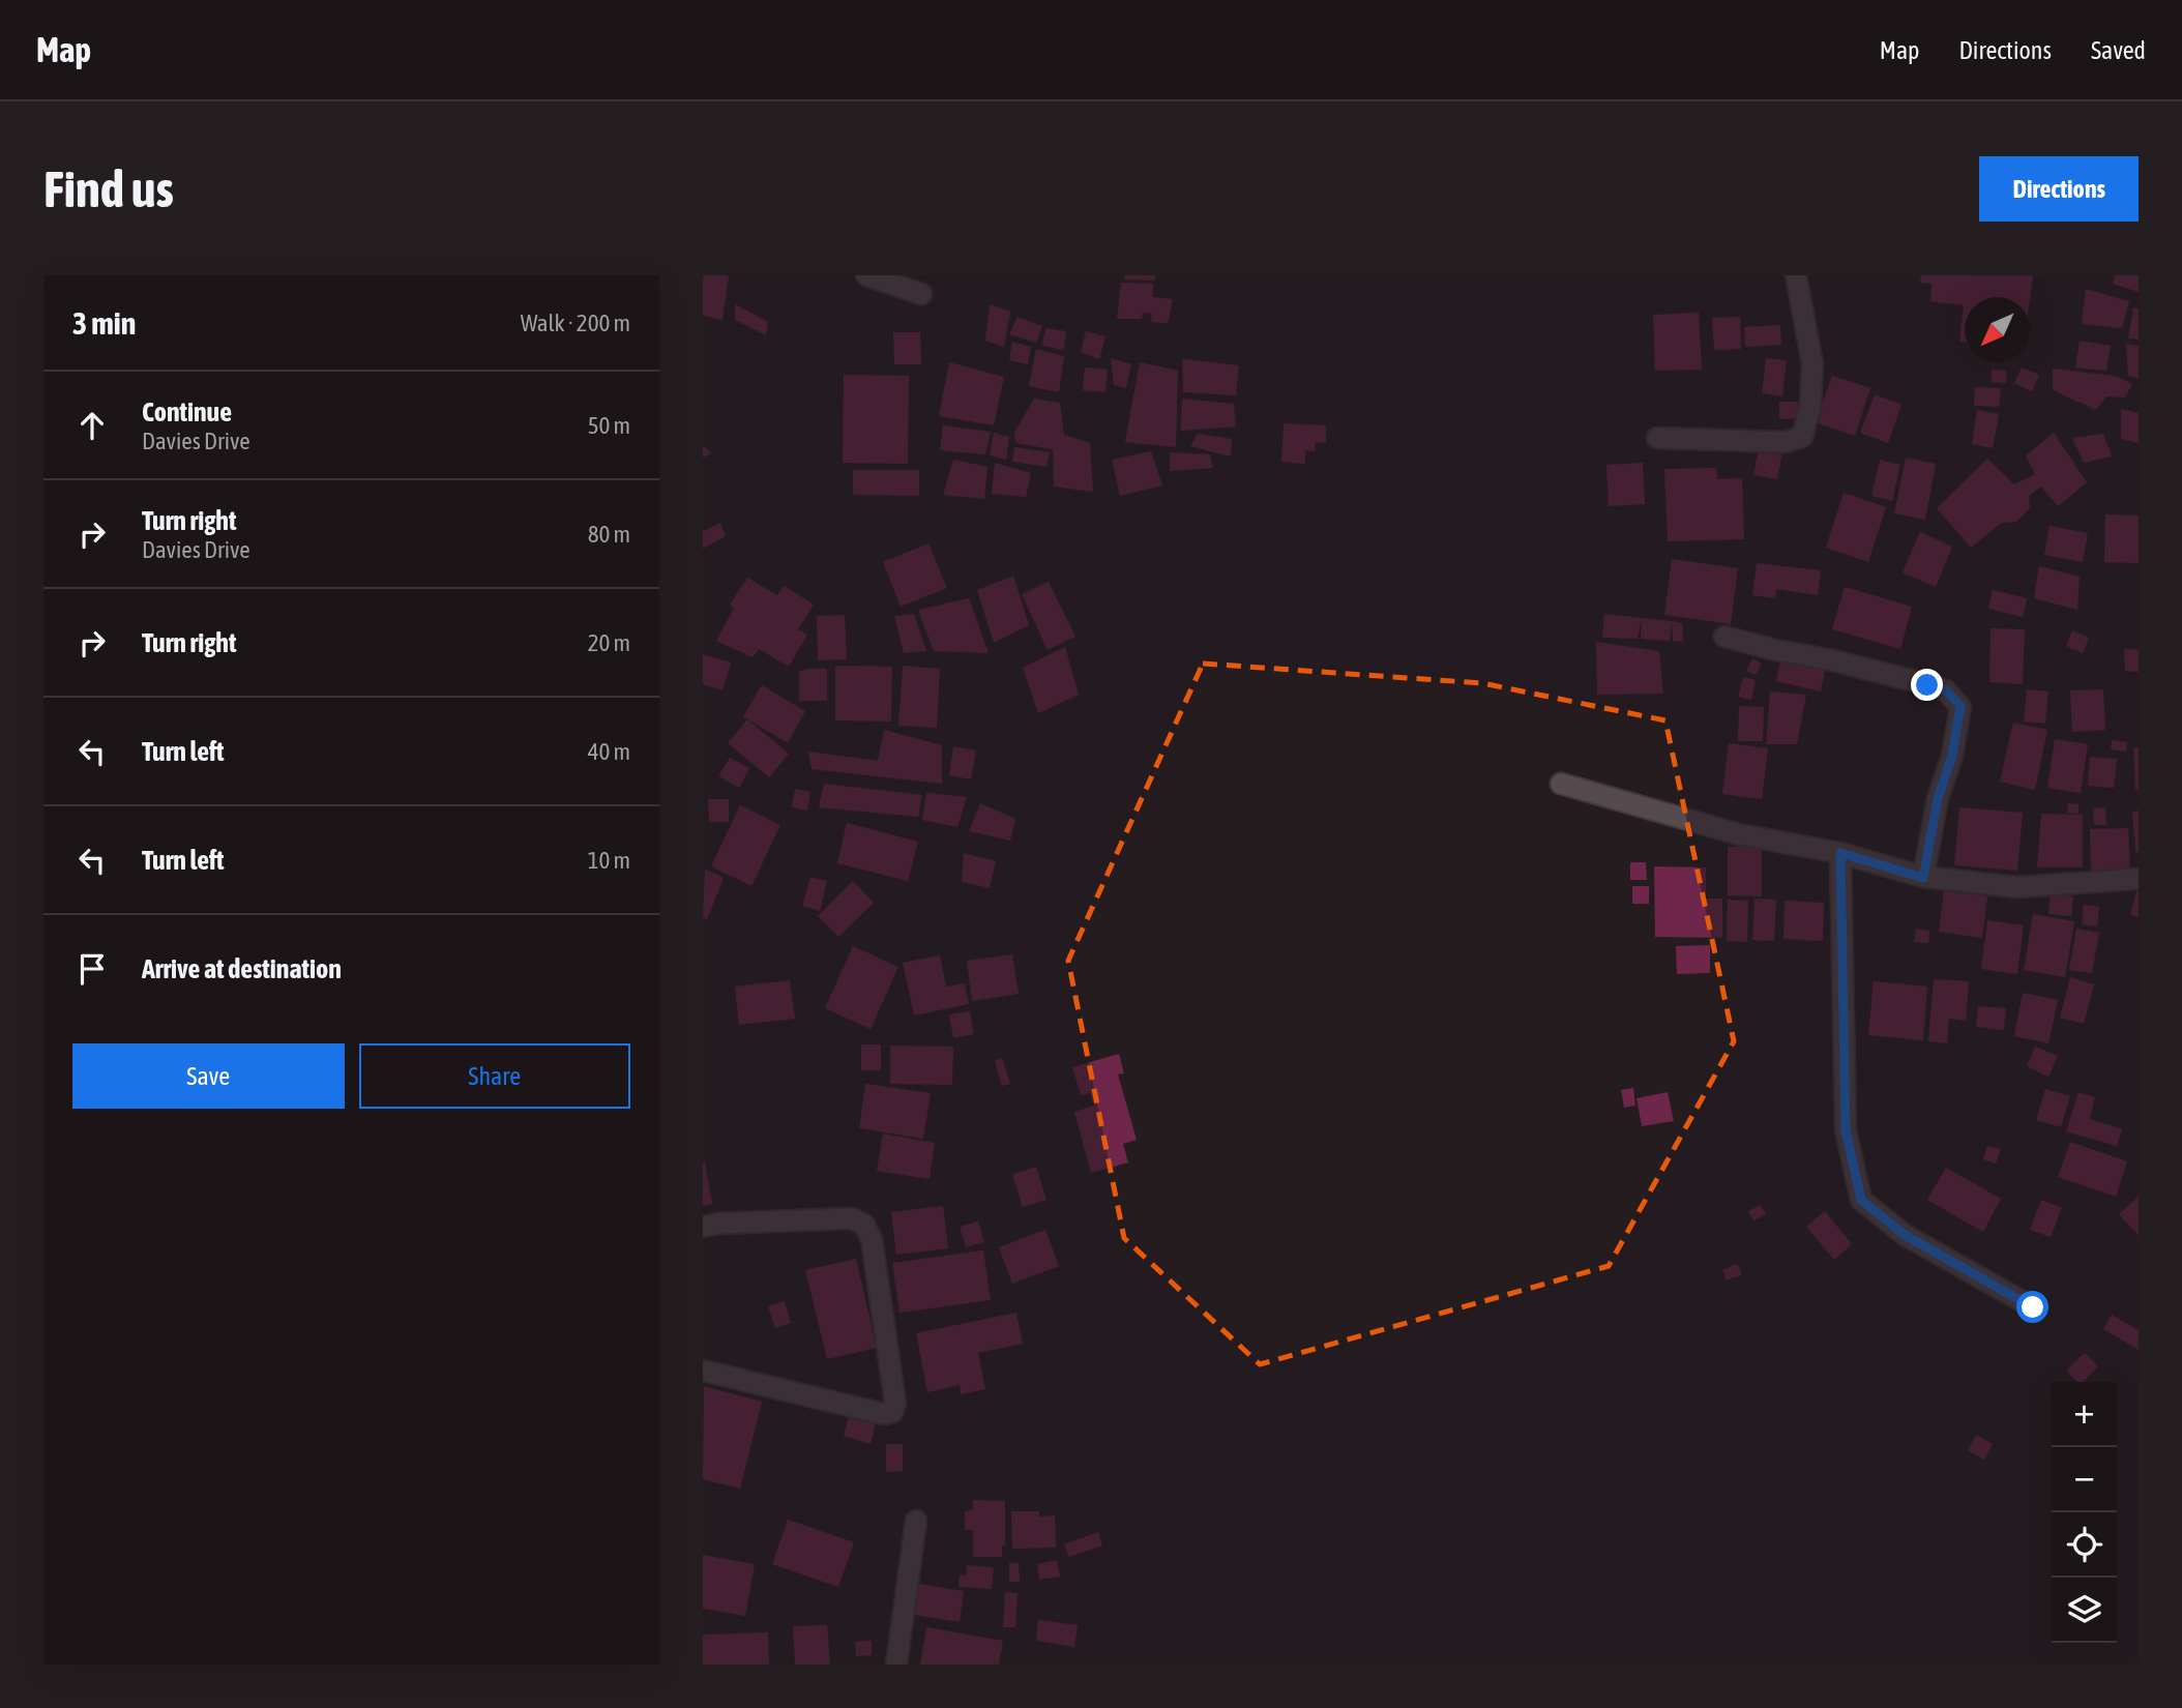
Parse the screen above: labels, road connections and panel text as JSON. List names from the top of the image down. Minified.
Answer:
{"north":"bottom left","page":{"header":"Map","nav":["Map","Directions","Saved"],"buttons":["Directions",["Save","Share"]],"title":"Find us","heading":["3 min","Walk · 200 m"],"list":[["Continue","Davies Drive","50 m"],["Turn right","Davies Drive","80 m"],["Turn right","20 m"],["Turn left","40 m"],["Turn left","10 m"],"Arrive at destination"],"map_buttons":["+","−"]}}
